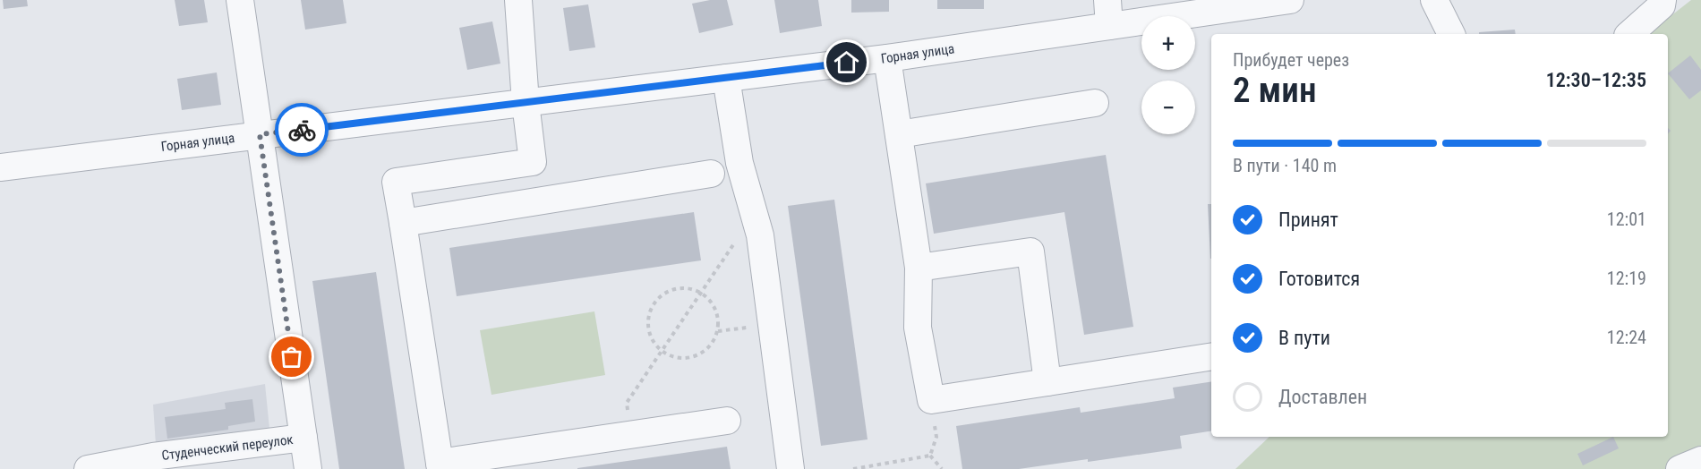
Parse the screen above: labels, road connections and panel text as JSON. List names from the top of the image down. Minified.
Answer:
{"streets":{"street":["Горная улица","Студенческий переулок"]},"page":{"map_buttons":["+","−"],"heading":["2 мин","Прибудет через","12:30–12:35"],"bar":"В пути · 140 m","list":[["Принят","12:01"],["Готовится","12:19"],["В пути","12:24"],"Доставлен"]}}
